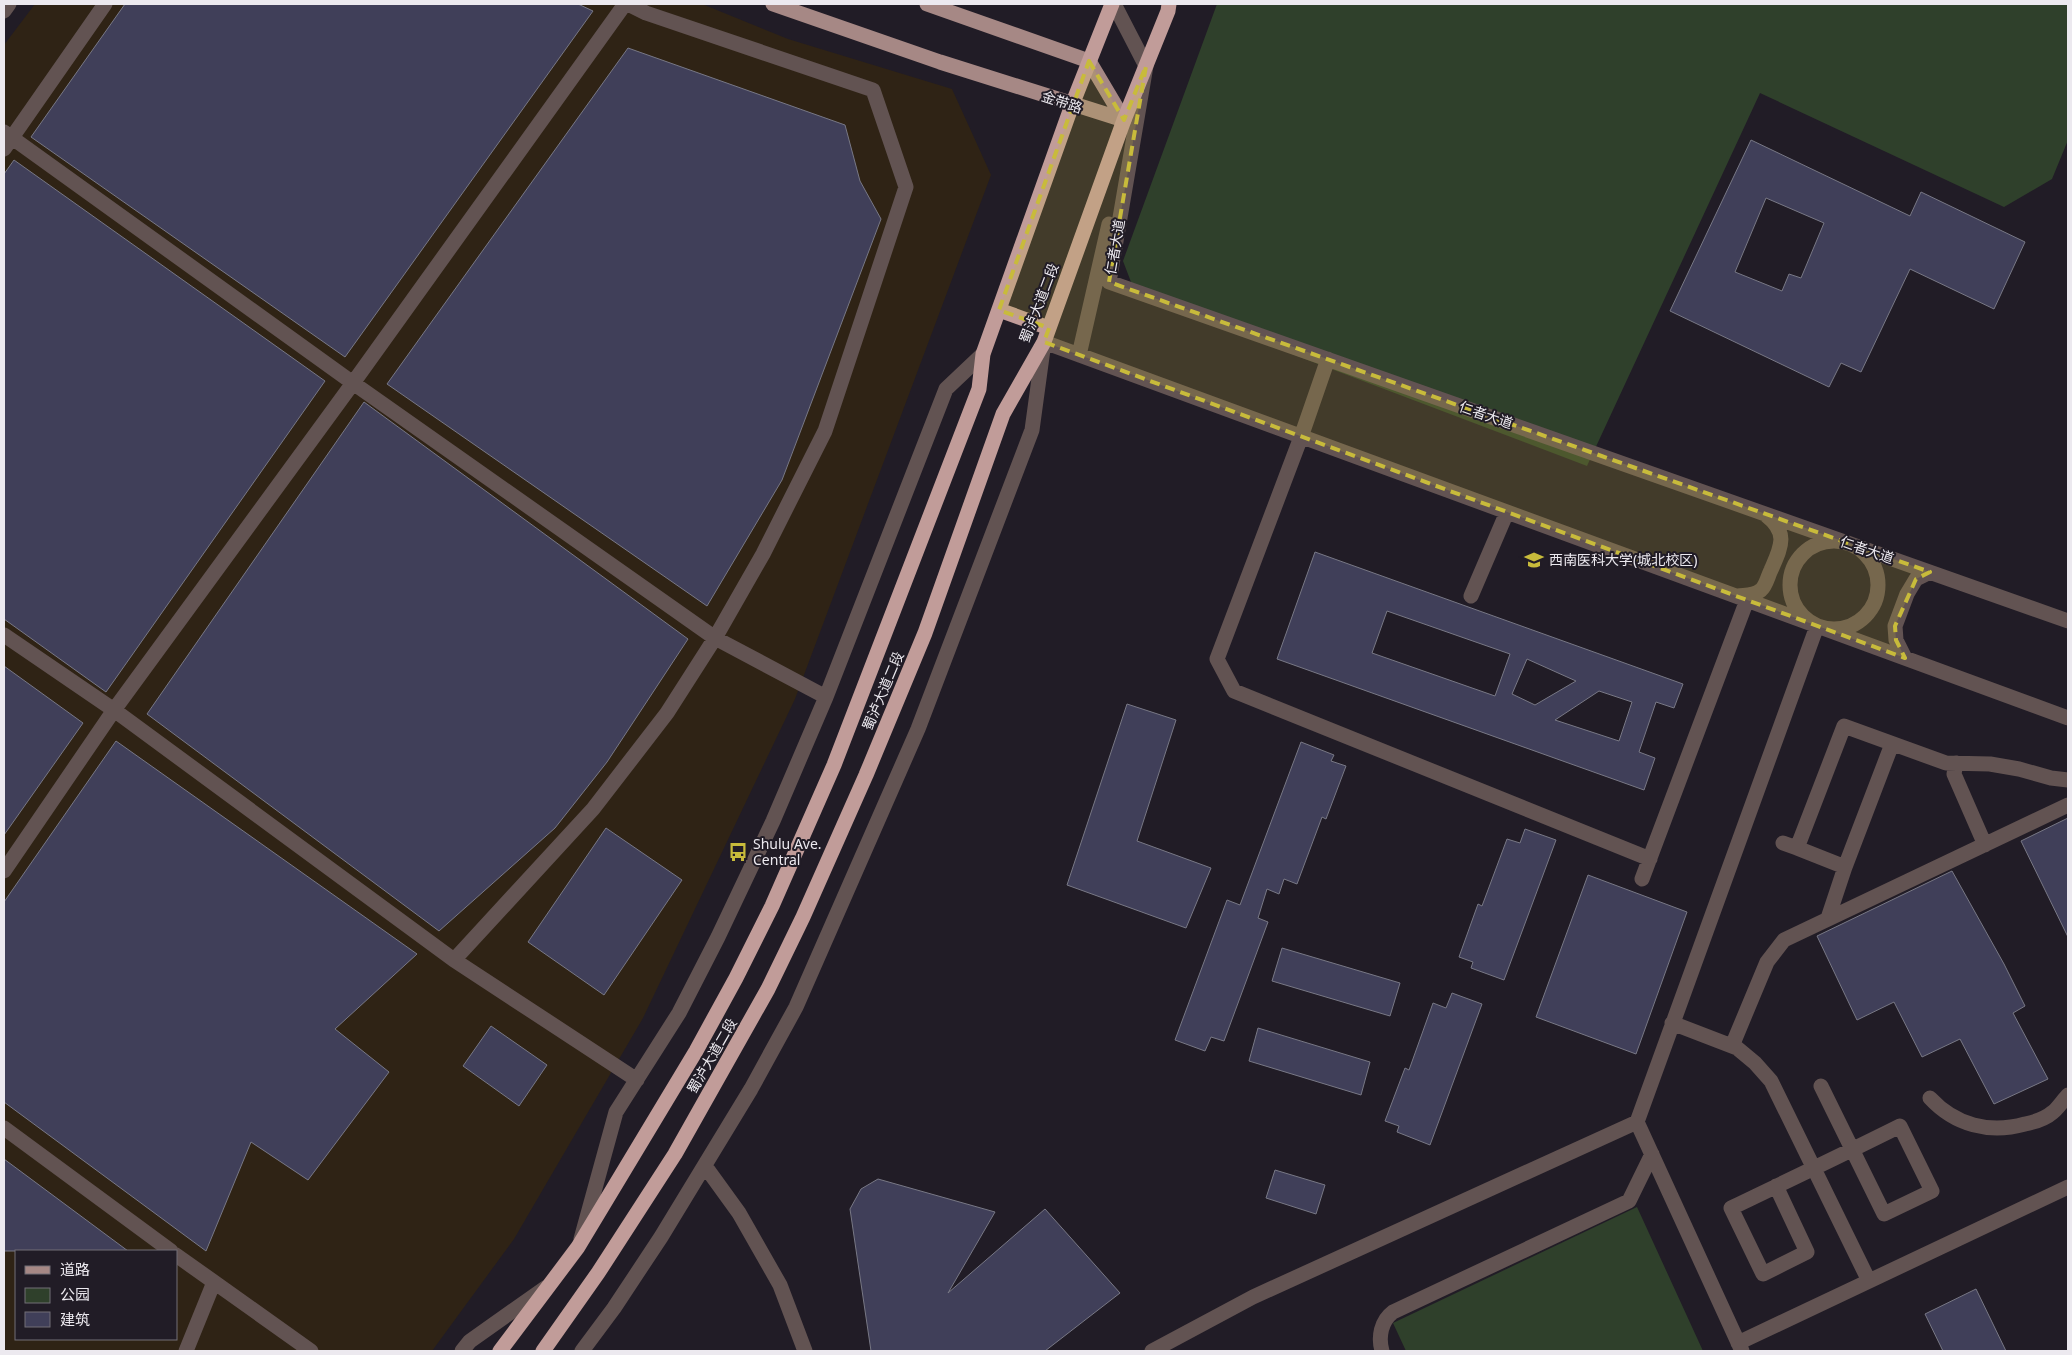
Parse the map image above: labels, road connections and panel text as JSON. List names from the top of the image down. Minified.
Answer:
{"streets":{"highway":["蜀泸大道二段"],"main road":["金带路"],"street":["仁者大道"]},"crossings":[["金带路","蜀泸大道二段"],["仁者大道","蜀泸大道二段"]],"places":{"school or university":["西南医科大学(城北校区)"],"bus stop":["Shulu Ave. Central"]},"legend":["道路","公园","建筑"]}
